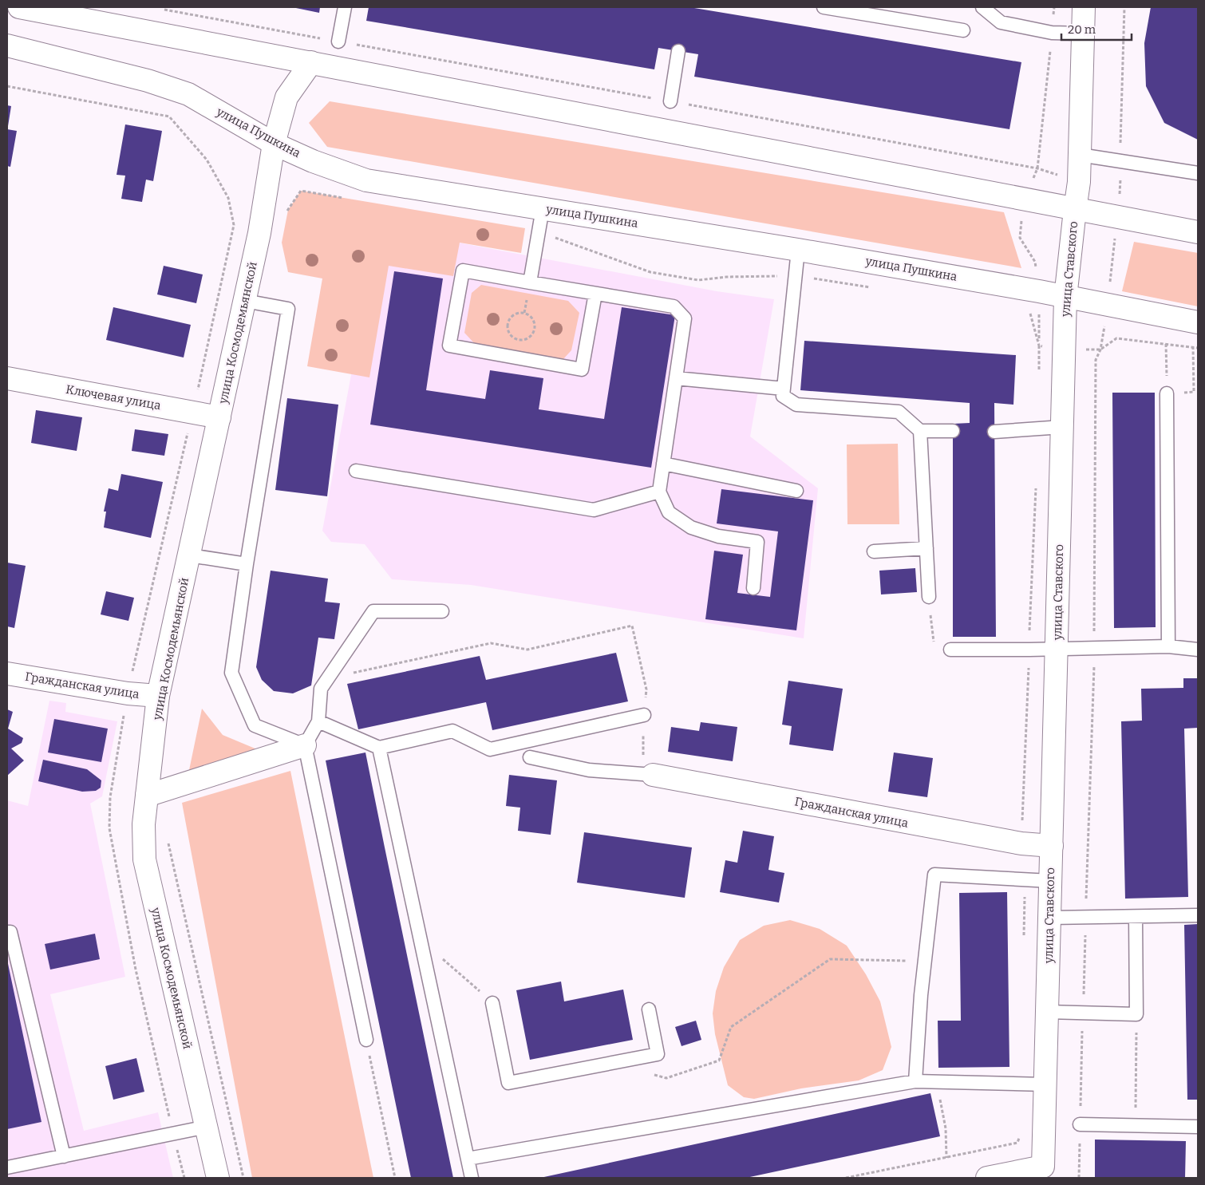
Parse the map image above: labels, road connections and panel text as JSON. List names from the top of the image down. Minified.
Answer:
{"streets":{"main road":["улица Пушкина","улица Ставского","улица Космодемьянской","Ключевая улица","Гражданская улица"]},"crossings":[["улица Пушкина","улица Ставского"],["улица Пушкина","улица Космодемьянской"],["улица Ставского","Гражданская улица"],["улица Космодемьянской","Ключевая улица"],["улица Космодемьянской","Гражданская улица"]],"scale_bar":"20 m"}
